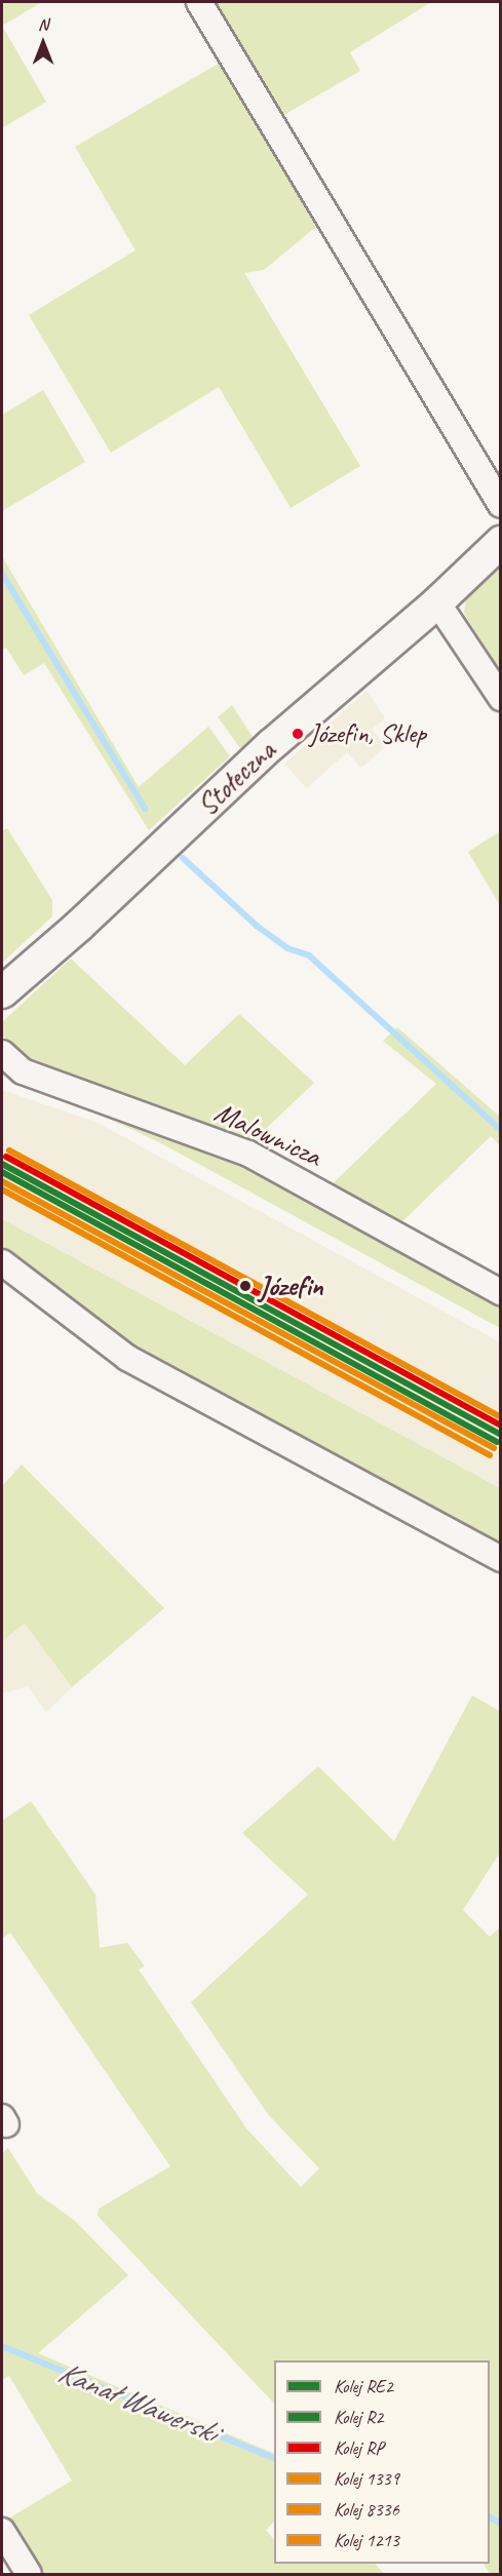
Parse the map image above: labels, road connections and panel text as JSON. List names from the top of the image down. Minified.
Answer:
{"streets":{"street":["Stołeczna","Malownicza"]},"water":["Kanał Wawerski"],"places":["Józefin, Sklep","Józefin"],"lines":["rail line 8336","rail line RP","rail line RE2","rail line R2","rail line 1339","rail line 1213"],"legend":["Kolej RE2","Kolej R2","Kolej RP","Kolej 1339","Kolej 8336","Kolej 1213"],"north":"top"}
